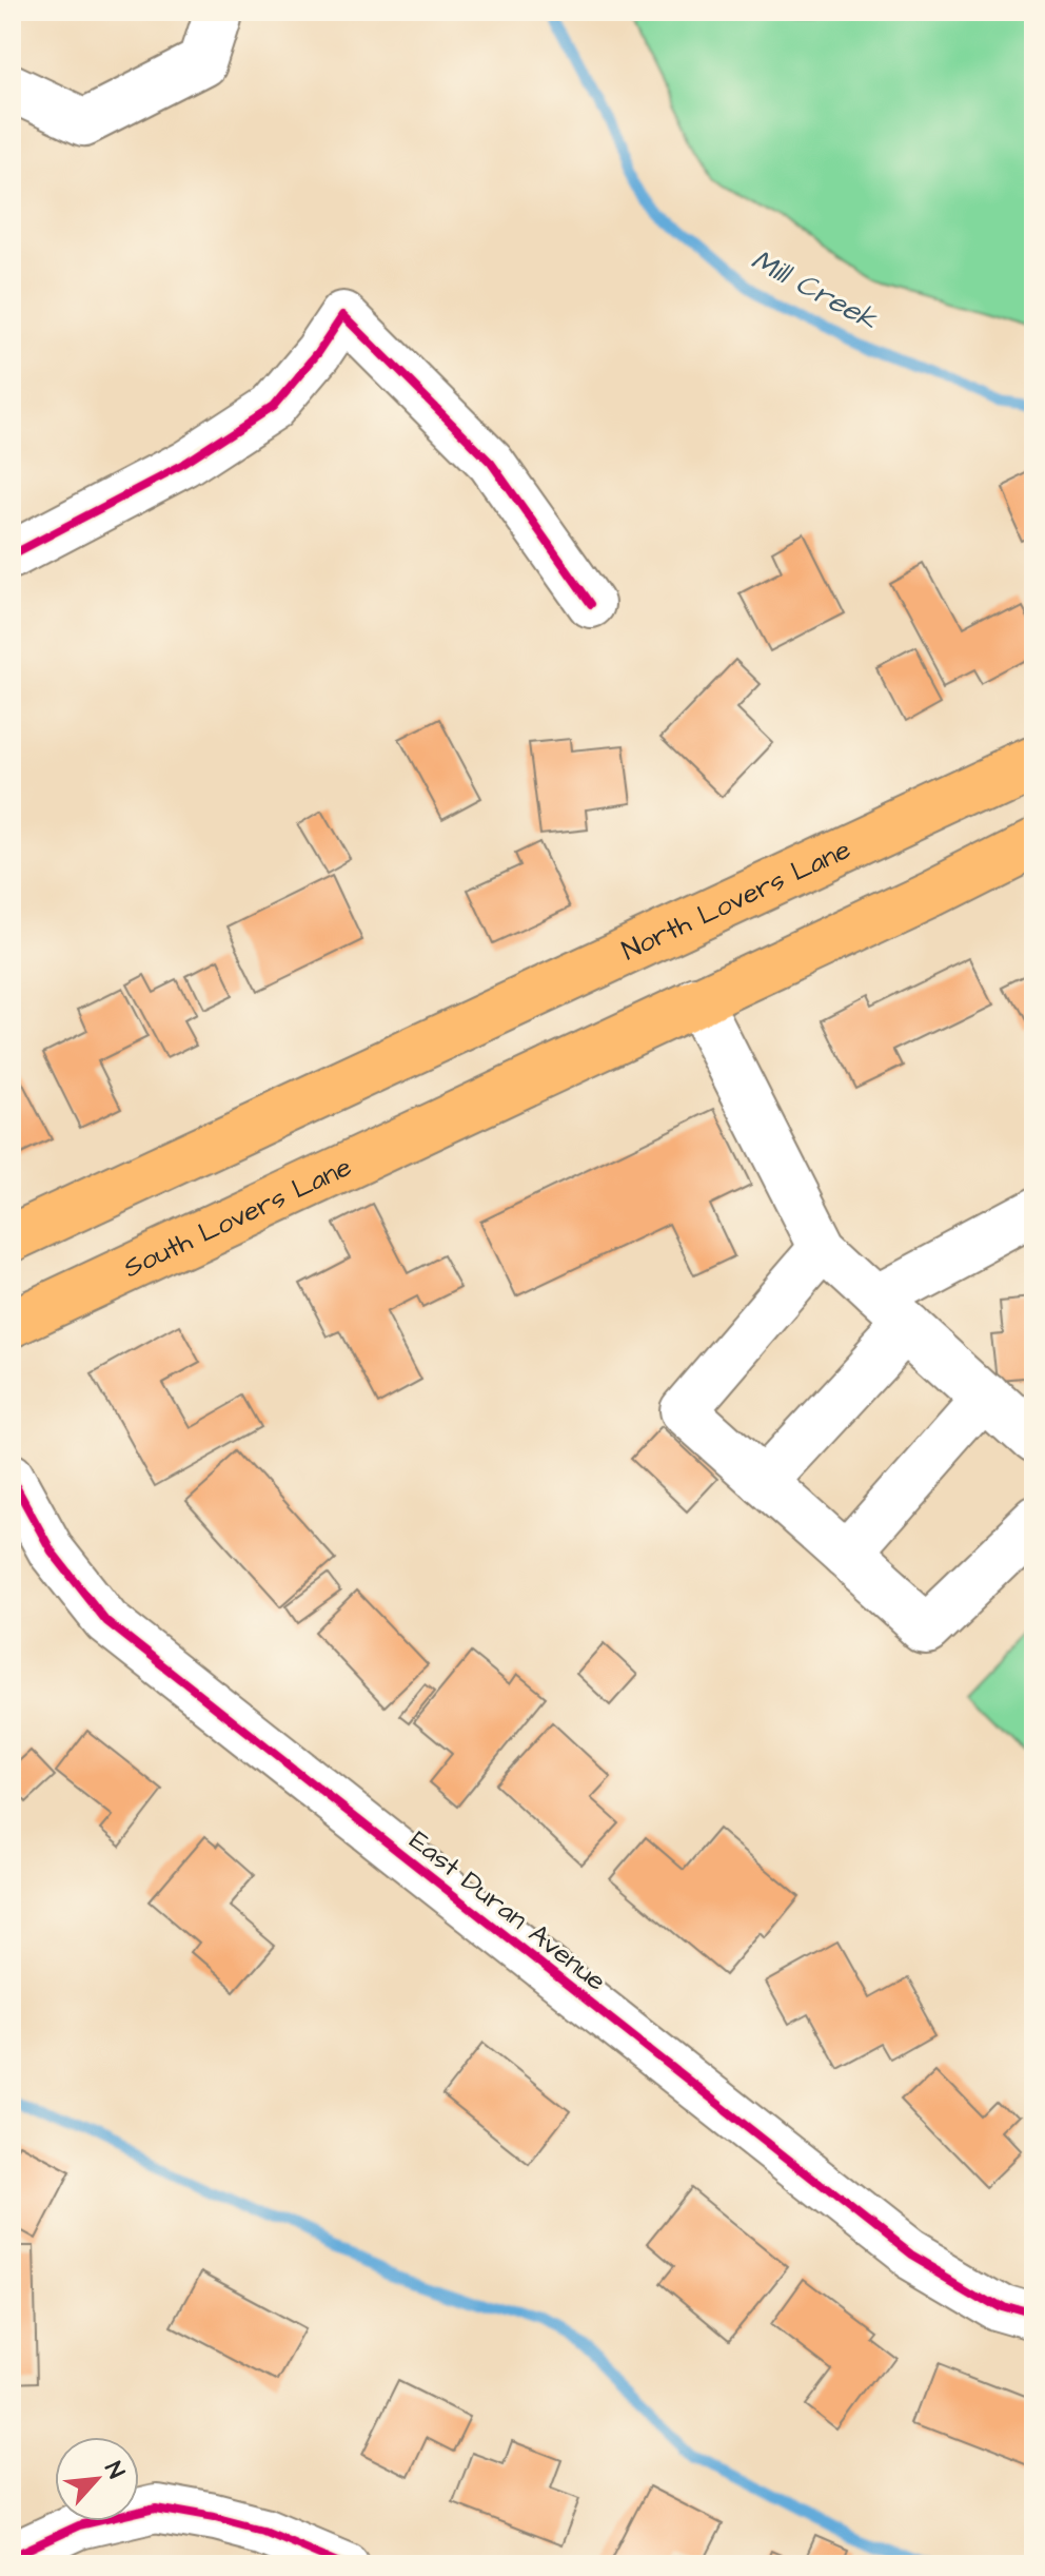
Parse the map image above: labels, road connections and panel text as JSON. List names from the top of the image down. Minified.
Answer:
{"streets":{"main road":["North Lovers Lane","South Lovers Lane"],"street":["East Duran Avenue"]},"water":["Mill Creek"],"north":"top right"}
